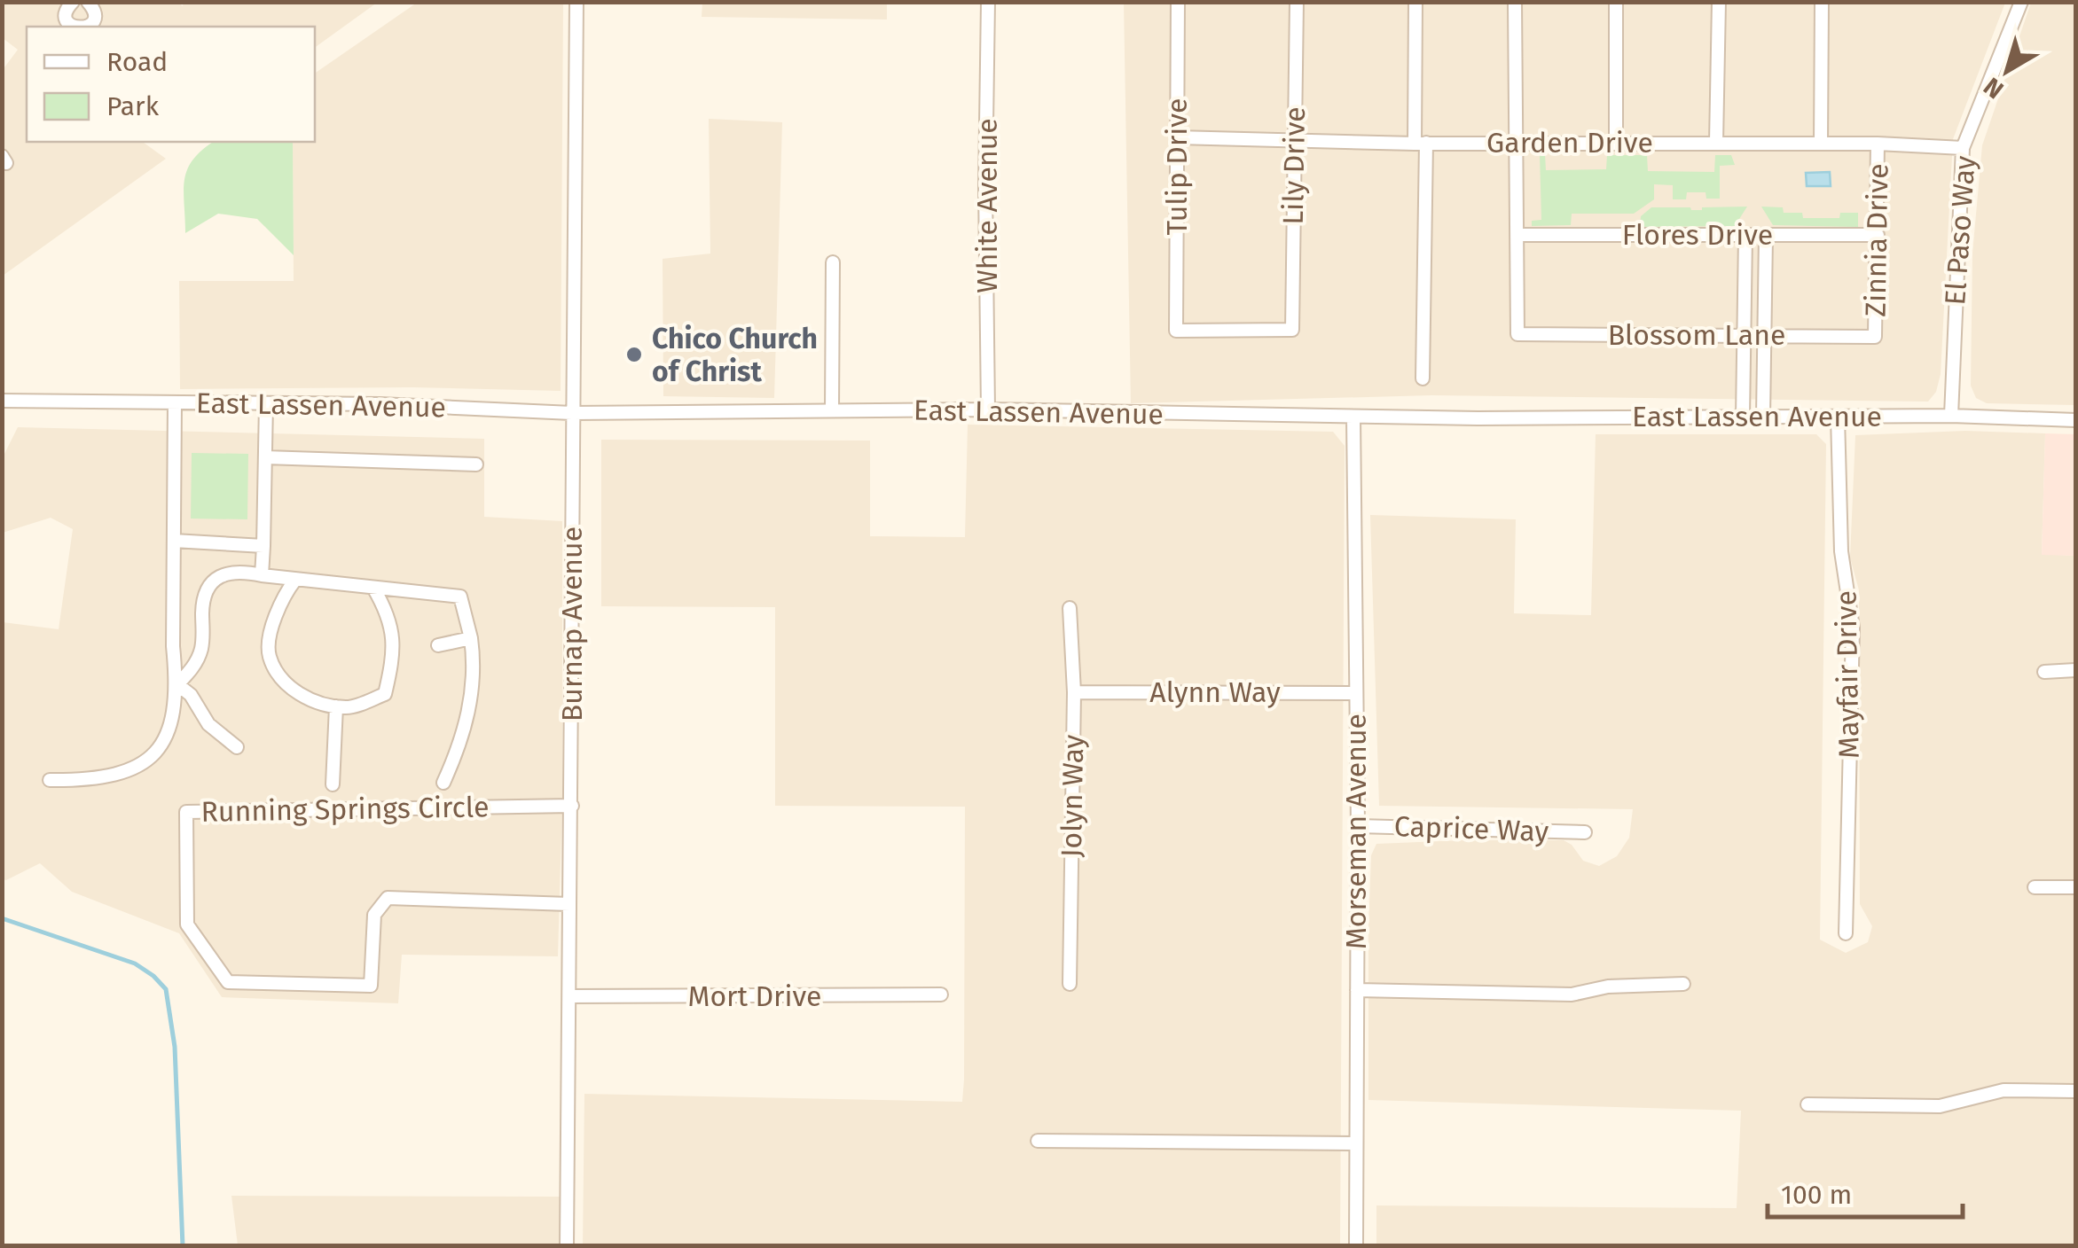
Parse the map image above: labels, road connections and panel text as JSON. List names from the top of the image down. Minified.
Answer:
{"streets":{"street":["Garden Drive","Lily Drive","Tulip Drive","White Avenue","El Paso Way","Flores Drive","Zinnia Drive","Blossom Lane","East Lassen Avenue","Burnap Avenue","Mayfair Drive","Alynn Way","Jolyn Way","Running Springs Circle","Caprice Way","Morseman Avenue","Mort Drive"]},"crossings":[["Garden Drive","Lily Drive"],["Garden Drive","Tulip Drive"],["Garden Drive","El Paso Way"],["Garden Drive","Zinnia Drive"],["Lily Drive","Tulip Drive"],["White Avenue","East Lassen Avenue"],["El Paso Way","East Lassen Avenue"],["Flores Drive","Zinnia Drive"],["Flores Drive","Blossom Lane"],["Zinnia Drive","Blossom Lane"],["East Lassen Avenue","Burnap Avenue"],["East Lassen Avenue","Mayfair Drive"],["East Lassen Avenue","Morseman Avenue"],["Burnap Avenue","Running Springs Circle"],["Burnap Avenue","Mort Drive"],["Alynn Way","Jolyn Way"],["Alynn Way","Morseman Avenue"],["Caprice Way","Morseman Avenue"]],"places":["Chico Church of Christ"],"legend":["Road","Park"],"scale_bar":"100 m","north":"bottom left"}
